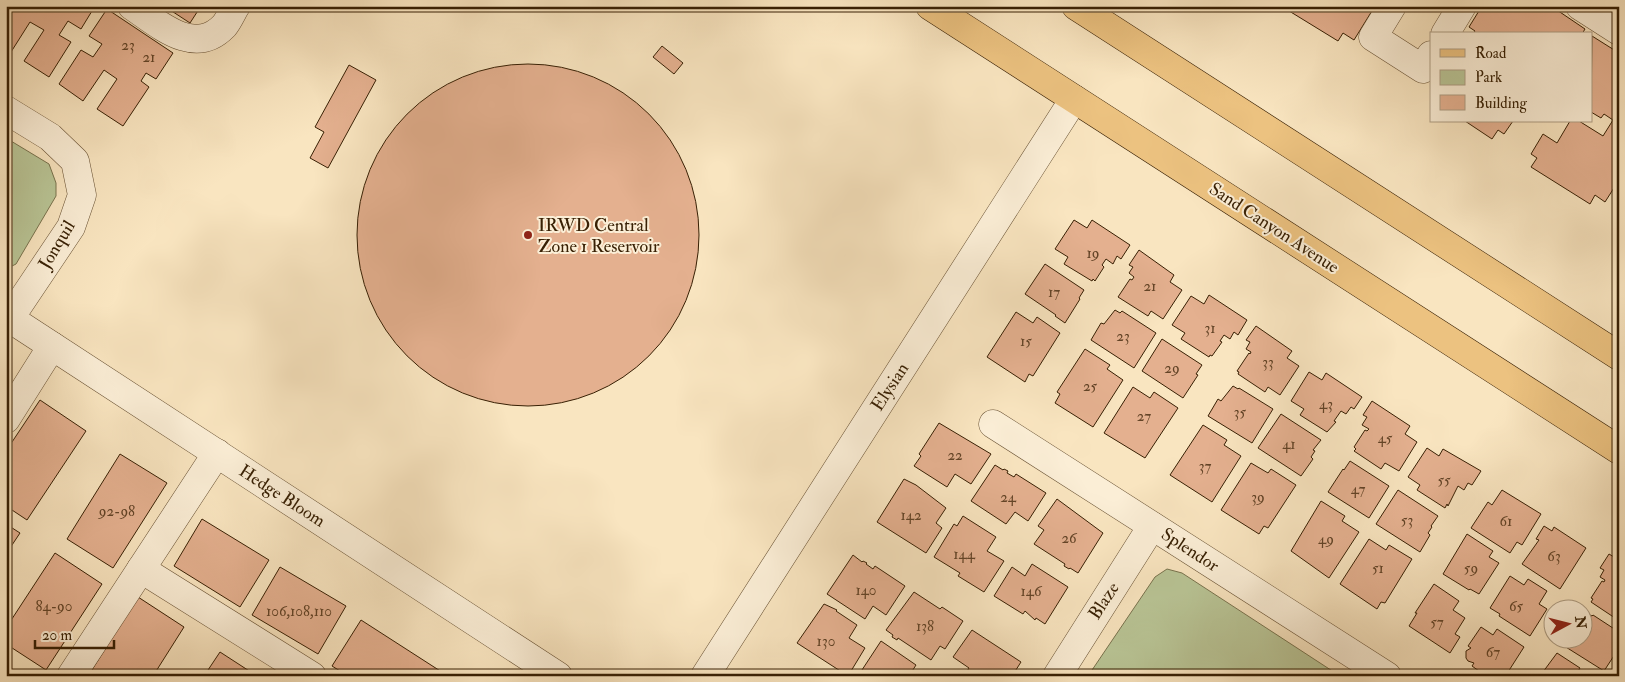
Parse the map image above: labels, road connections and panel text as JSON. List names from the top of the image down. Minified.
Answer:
{"streets":{"main road":["Sand Canyon Avenue"],"street":["Jonquil","Elysian","Hedge Bloom","Splendor","Blaze"]},"crossings":[["Sand Canyon Avenue","Elysian"],["Jonquil","Hedge Bloom"],["Splendor","Blaze"]],"places":["IRWD Central Zone 1 Reservoir"],"house_numbers":["23","21","19","21","17","31","23","15","33","29","25","43","35","27","45","41","22","37","55","47","24","39","92-98","142","53","61","26","49","144","63","51","59","140","146","84-90","65","106,108,110","57","138","130","67"],"legend":["Road","Park","Building"],"scale_bar":"20 m","north":"right"}
